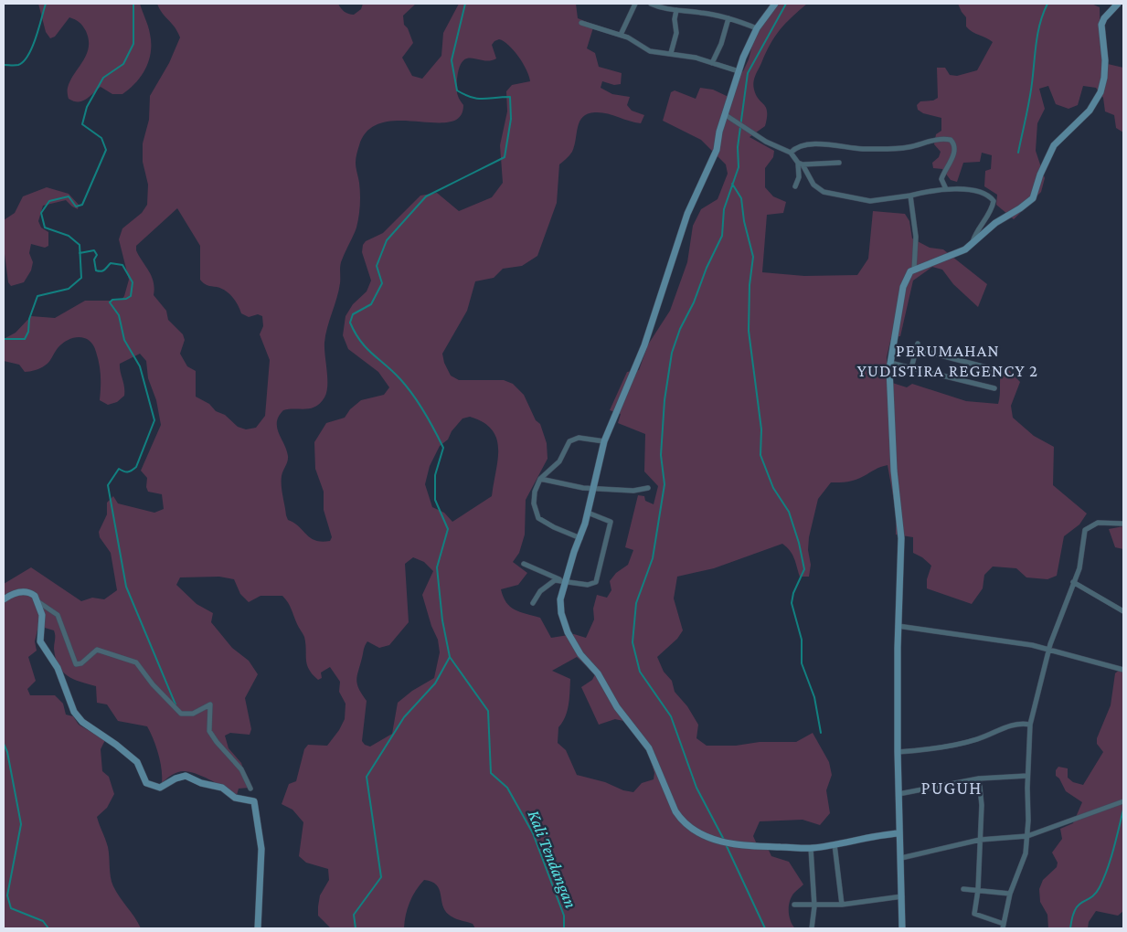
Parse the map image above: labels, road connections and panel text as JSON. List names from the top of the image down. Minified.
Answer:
{"districts":["PERUMAHAN YUDISTIRA REGENCY 2","PUGUH"],"water":["Kali Tendangan"]}
